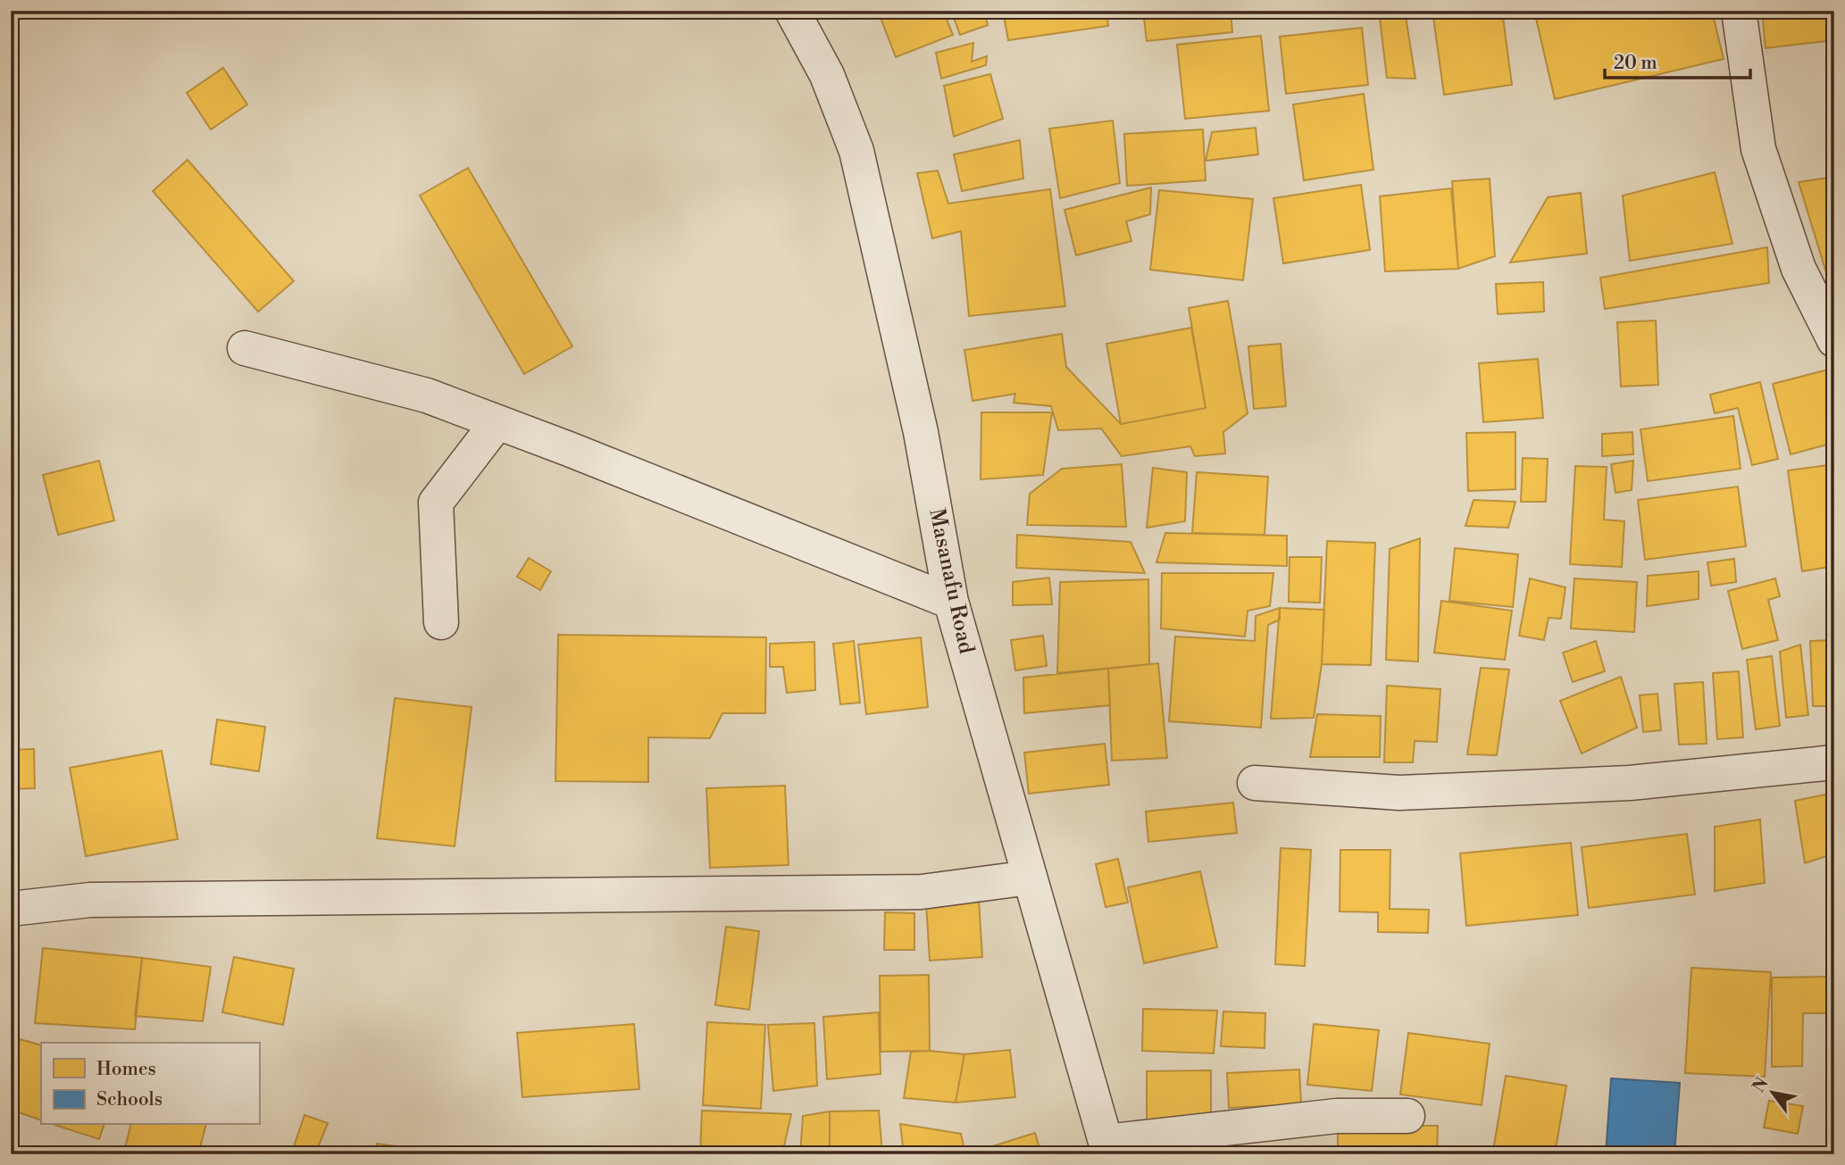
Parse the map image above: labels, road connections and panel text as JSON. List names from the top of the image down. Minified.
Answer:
{"streets":{"street":["Masanafu Road"]},"legend":["Homes","Schools"],"scale_bar":"20 m","north":"top left"}
